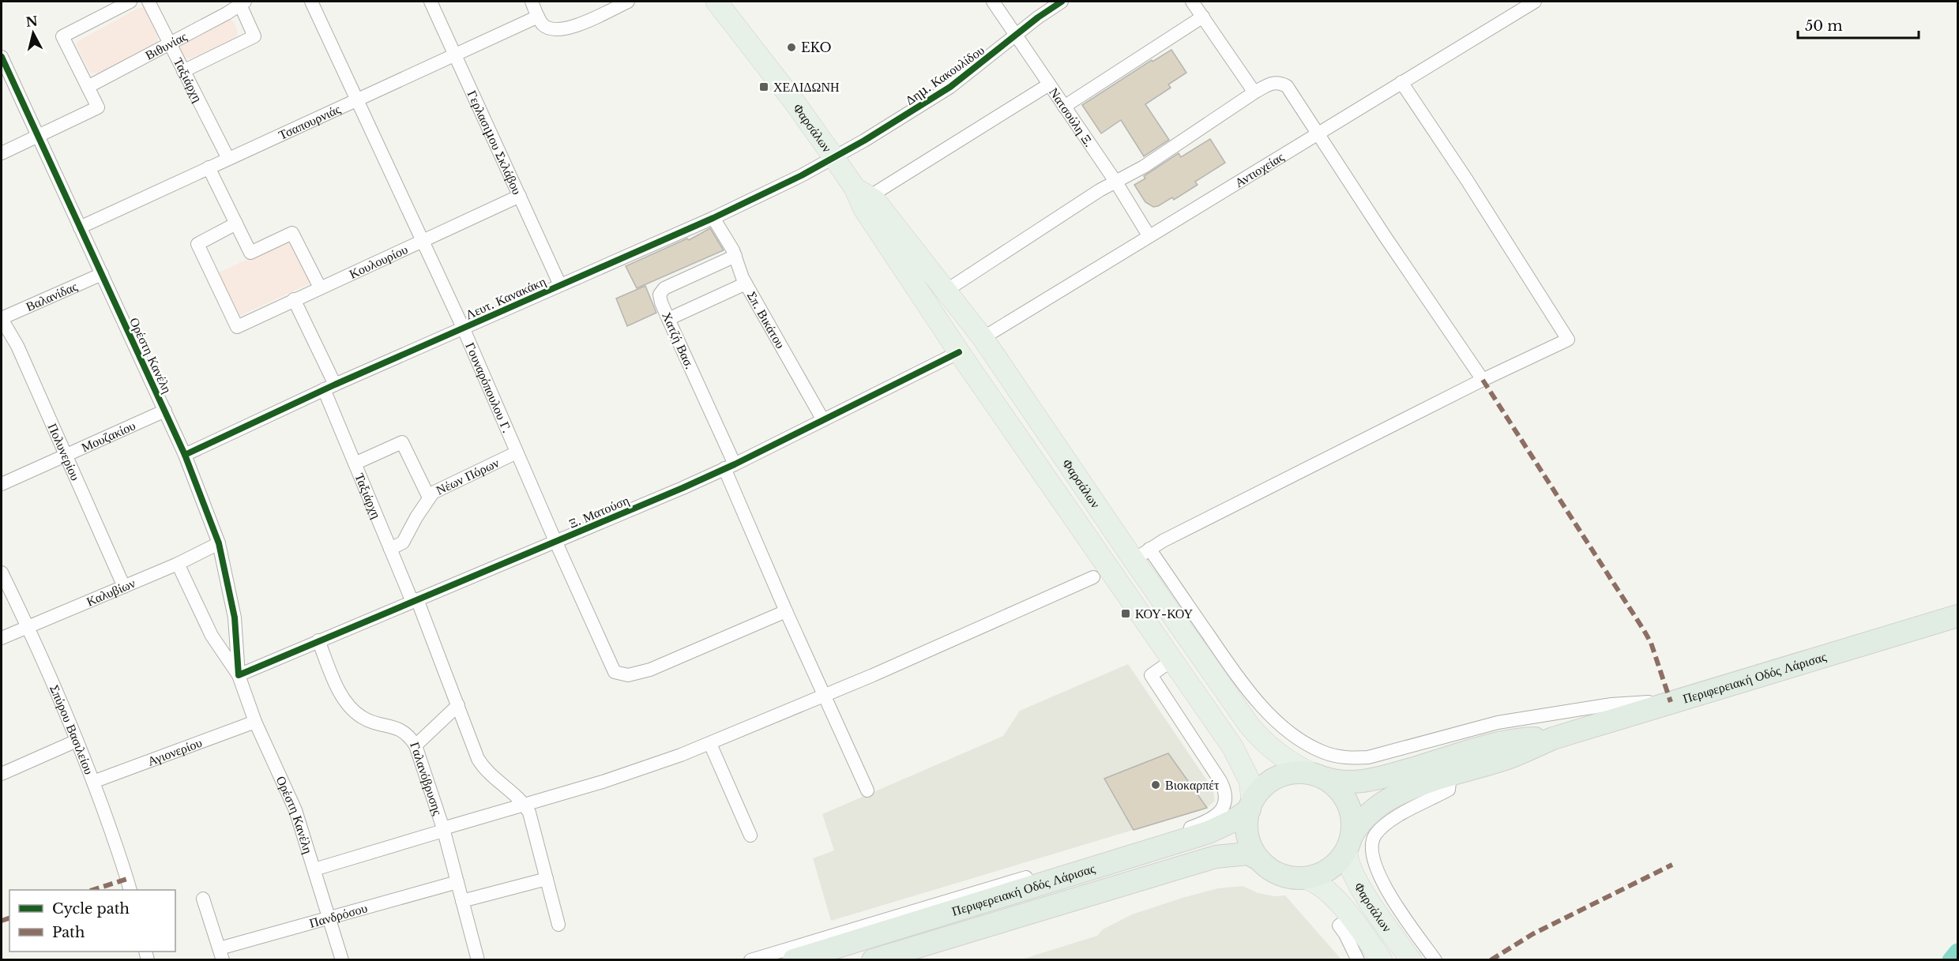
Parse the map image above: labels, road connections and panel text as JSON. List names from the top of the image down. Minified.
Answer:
{"streets":{"highway":["Περιφερειακή Οδός Λάρισας"],"main road":["Φαρσάλων"],"street":["Βιθυνίας","Δημ. Κακουλίδου","Ταξιάρχη","Νατσούλη Ξ.","Τσαπουρνιάς","Γερλασιμου Σκλάβου","Αντιοχείας","Κουλουρίου","Βαλανίδας","Λευτ. Κανακάκη","Σπ. Βικάτου","Χατζή Βασ.","Ορέστη Κανέλη","Γουναρόπουλου Γ.","Μουζακίου","Πολυνερίου","Νέων Πόρων","Ξ. Ματούση","Καλυβίων","Σπύρου Βασιλείου","Αγιονερίου","Γαλανόβρυσης","Πανδρόσου"]},"crossings":[["Βιθυνίας","Ταξιάρχη"],["Δημ. Κακουλίδου","Νατσούλη Ξ."],["Δημ. Κακουλίδου","Φαρσάλων"],["Δημ. Κακουλίδου","Λευτ. Κανακάκη"],["Ταξιάρχη","Τσαπουρνιάς"],["Ταξιάρχη","Κουλουρίου"],["Ταξιάρχη","Λευτ. Κανακάκη"],["Ταξιάρχη","Νέων Πόρων"],["Ταξιάρχη","Ξ. Ματούση"],["Νατσούλη Ξ.","Αντιοχείας"],["Τσαπουρνιάς","Γερλασιμου Σκλάβου"],["Τσαπουρνιάς","Ορέστη Κανέλη"],["Τσαπουρνιάς","Γουναρόπουλου Γ."],["Φαρσάλων","Αντιοχείας"],["Φαρσάλων","Λευτ. Κανακάκη"],["Φαρσάλων","Ξ. Ματούση"],["Φαρσάλων","Περιφερειακή Οδός Λάρισας"],["Γερλασιμου Σκλάβου","Κουλουρίου"],["Γερλασιμου Σκλάβου","Λευτ. Κανακάκη"],["Κουλουρίου","Γουναρόπουλου Γ."],["Βαλανίδας","Ορέστη Κανέλη"],["Βαλανίδας","Πολυνερίου"],["Λευτ. Κανακάκη","Σπ. Βικάτου"],["Λευτ. Κανακάκη","Ορέστη Κανέλη"],["Λευτ. Κανακάκη","Γουναρόπουλου Γ."],["Σπ. Βικάτου","Χατζή Βασ."],["Σπ. Βικάτου","Ξ. Ματούση"],["Χατζή Βασ.","Γουναρόπουλου Γ."],["Χατζή Βασ.","Ξ. Ματούση"],["Ορέστη Κανέλη","Μουζακίου"],["Ορέστη Κανέλη","Ξ. Ματούση"],["Ορέστη Κανέλη","Καλυβίων"],["Ορέστη Κανέλη","Αγιονερίου"],["Ορέστη Κανέλη","Πανδρόσου"],["Γουναρόπουλου Γ.","Νέων Πόρων"],["Γουναρόπουλου Γ.","Ξ. Ματούση"],["Μουζακίου","Πολυνερίου"],["Πολυνερίου","Καλυβίων"],["Ξ. Ματούση","Γαλανόβρυσης"],["Καλυβίων","Σπύρου Βασιλείου"],["Σπύρου Βασιλείου","Αγιονερίου"],["Γαλανόβρυσης","Πανδρόσου"]],"places":{"other":["EKO","Βιοκαρπέτ"],"transit":["ΧΕΛΙΔΩΝΗ","ΚΟΥ-ΚΟΥ"]},"legend":["Cycle path","Path"],"scale_bar":"50 m","north":"top"}
